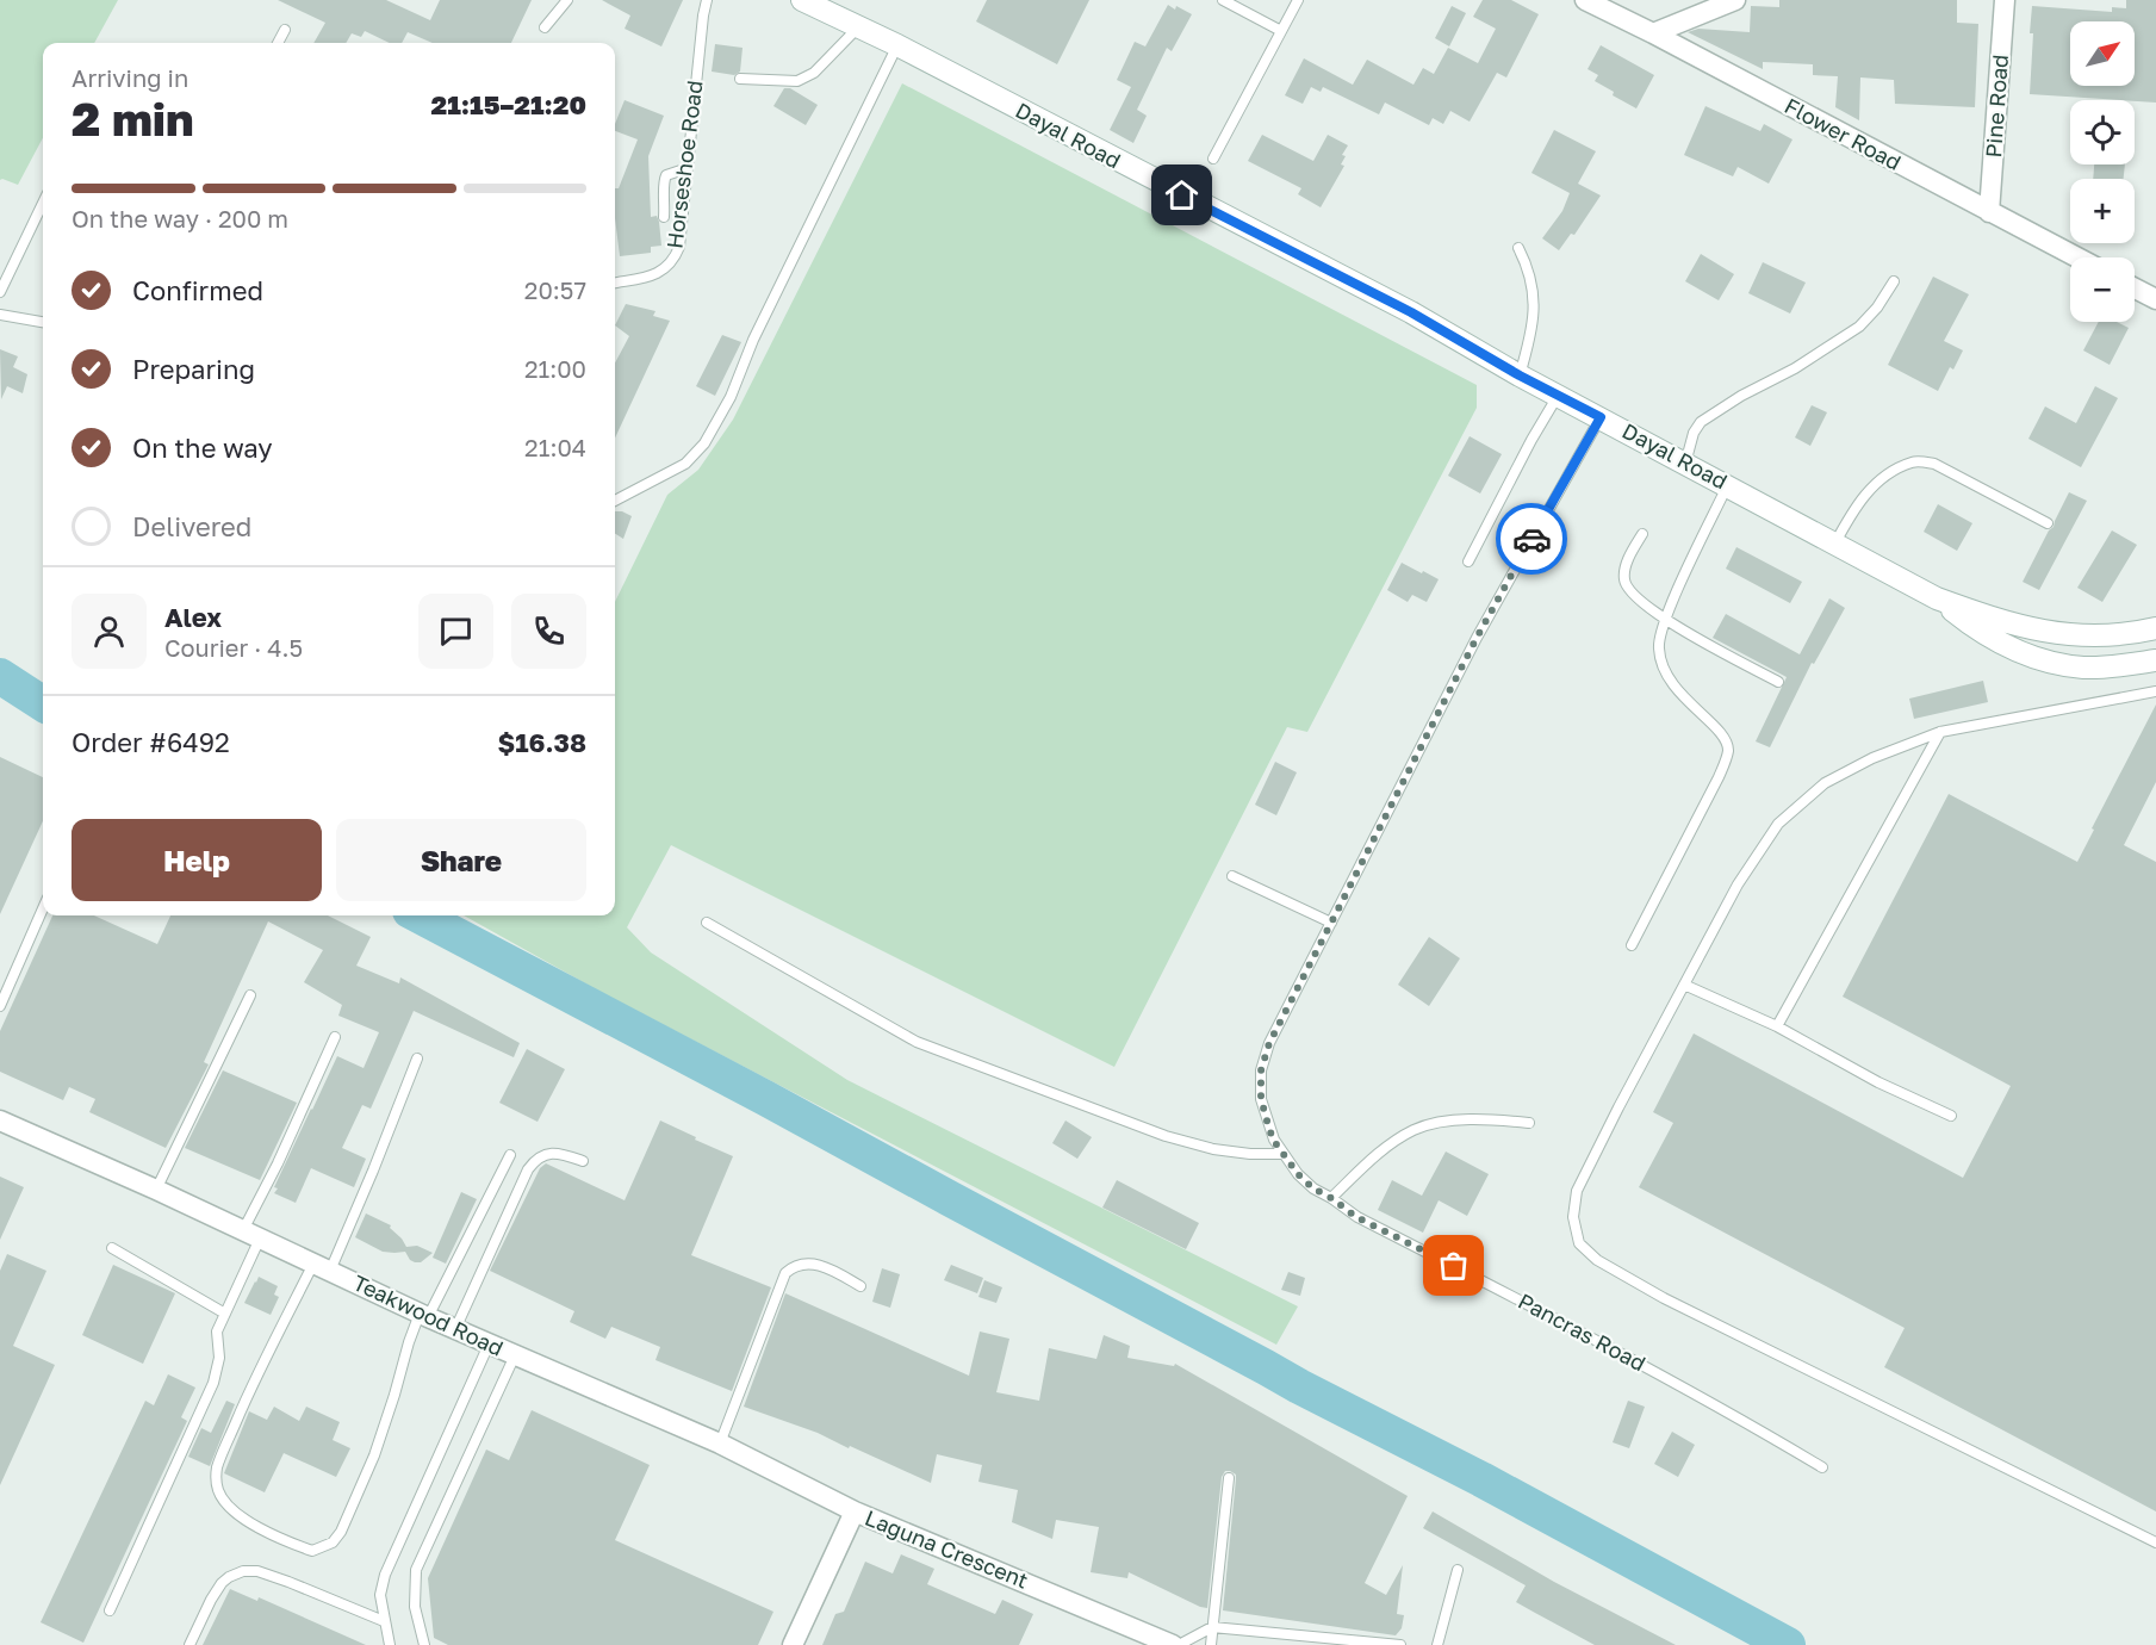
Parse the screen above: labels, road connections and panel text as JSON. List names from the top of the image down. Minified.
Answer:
{"streets":{"street":["Pine Road","Flower Road","Dayal Road","Teakwood Road","Laguna Crescent"],"lane":["Horseshoe Road","Pancras Road"]},"crossings":[["Pine Road","Flower Road"],["Dayal Road","Pancras Road"],["Teakwood Road","Laguna Crescent"]],"north":"top right","page":{"map_buttons":["+","−"],"heading":["2 min","Arriving in","21:15–21:20"],"panel":["Alex","Courier · 4.5","Order #6492","$16.38"],"bar":"On the way · 200 m","list":[["Confirmed","20:57"],["Preparing","21:00"],["On the way","21:04"],"Delivered"],"buttons":["Help","Share"]}}
